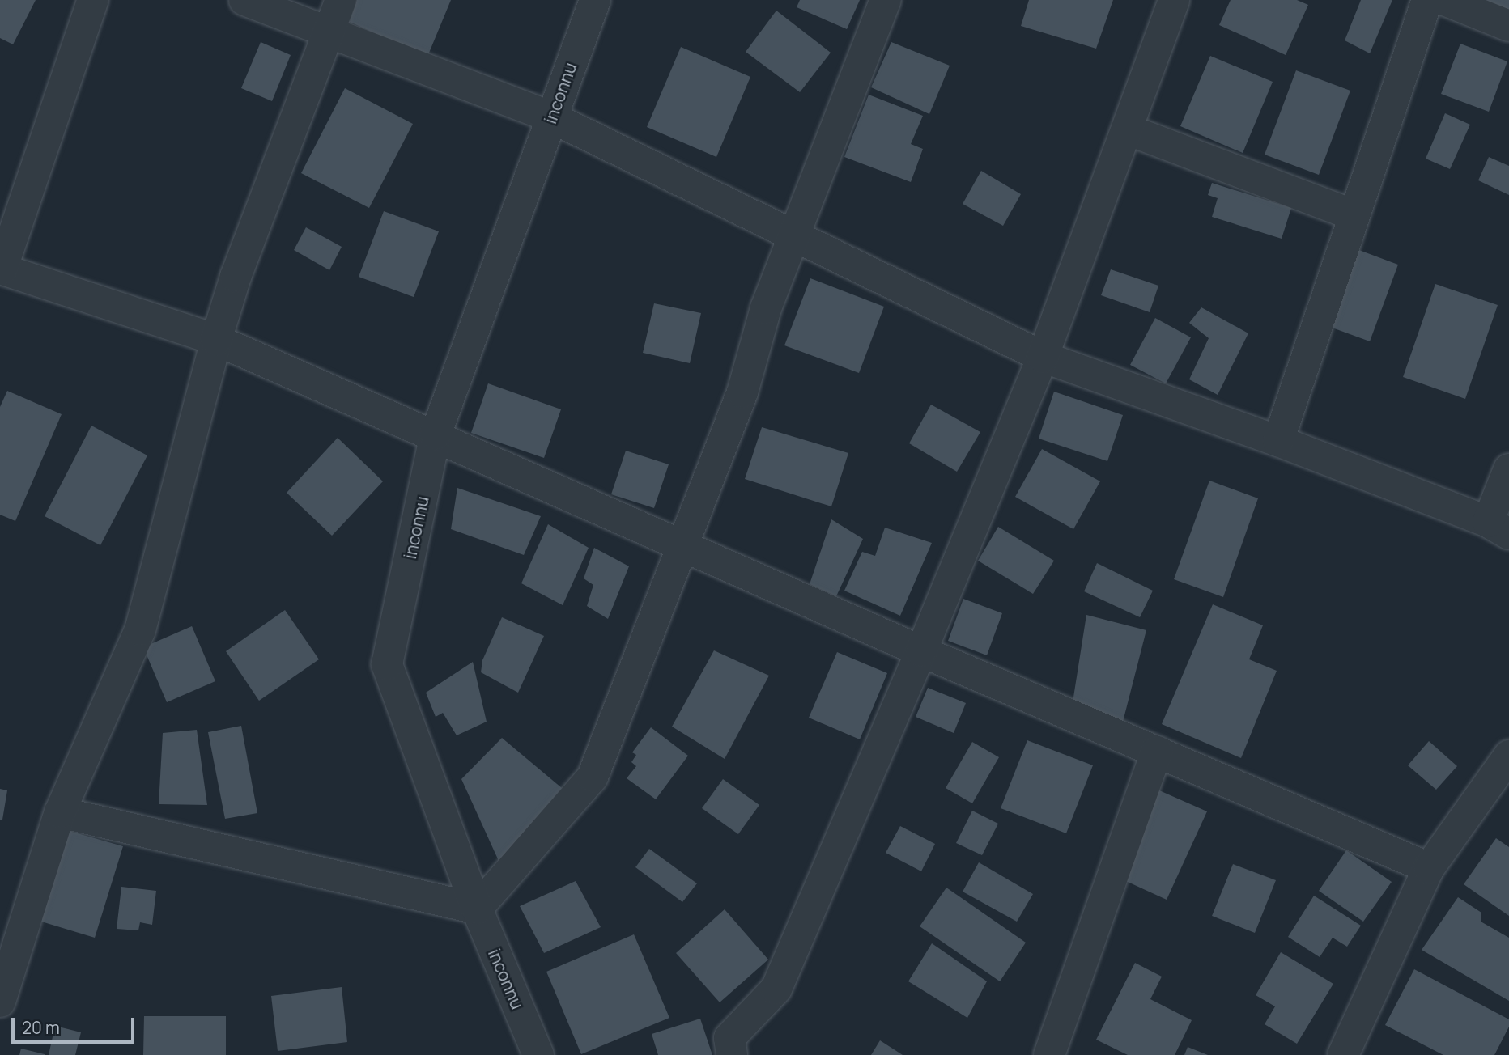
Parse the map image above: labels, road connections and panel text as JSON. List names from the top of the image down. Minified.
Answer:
{"streets":{"street":["inconnu"]},"scale_bar":"20 m"}
